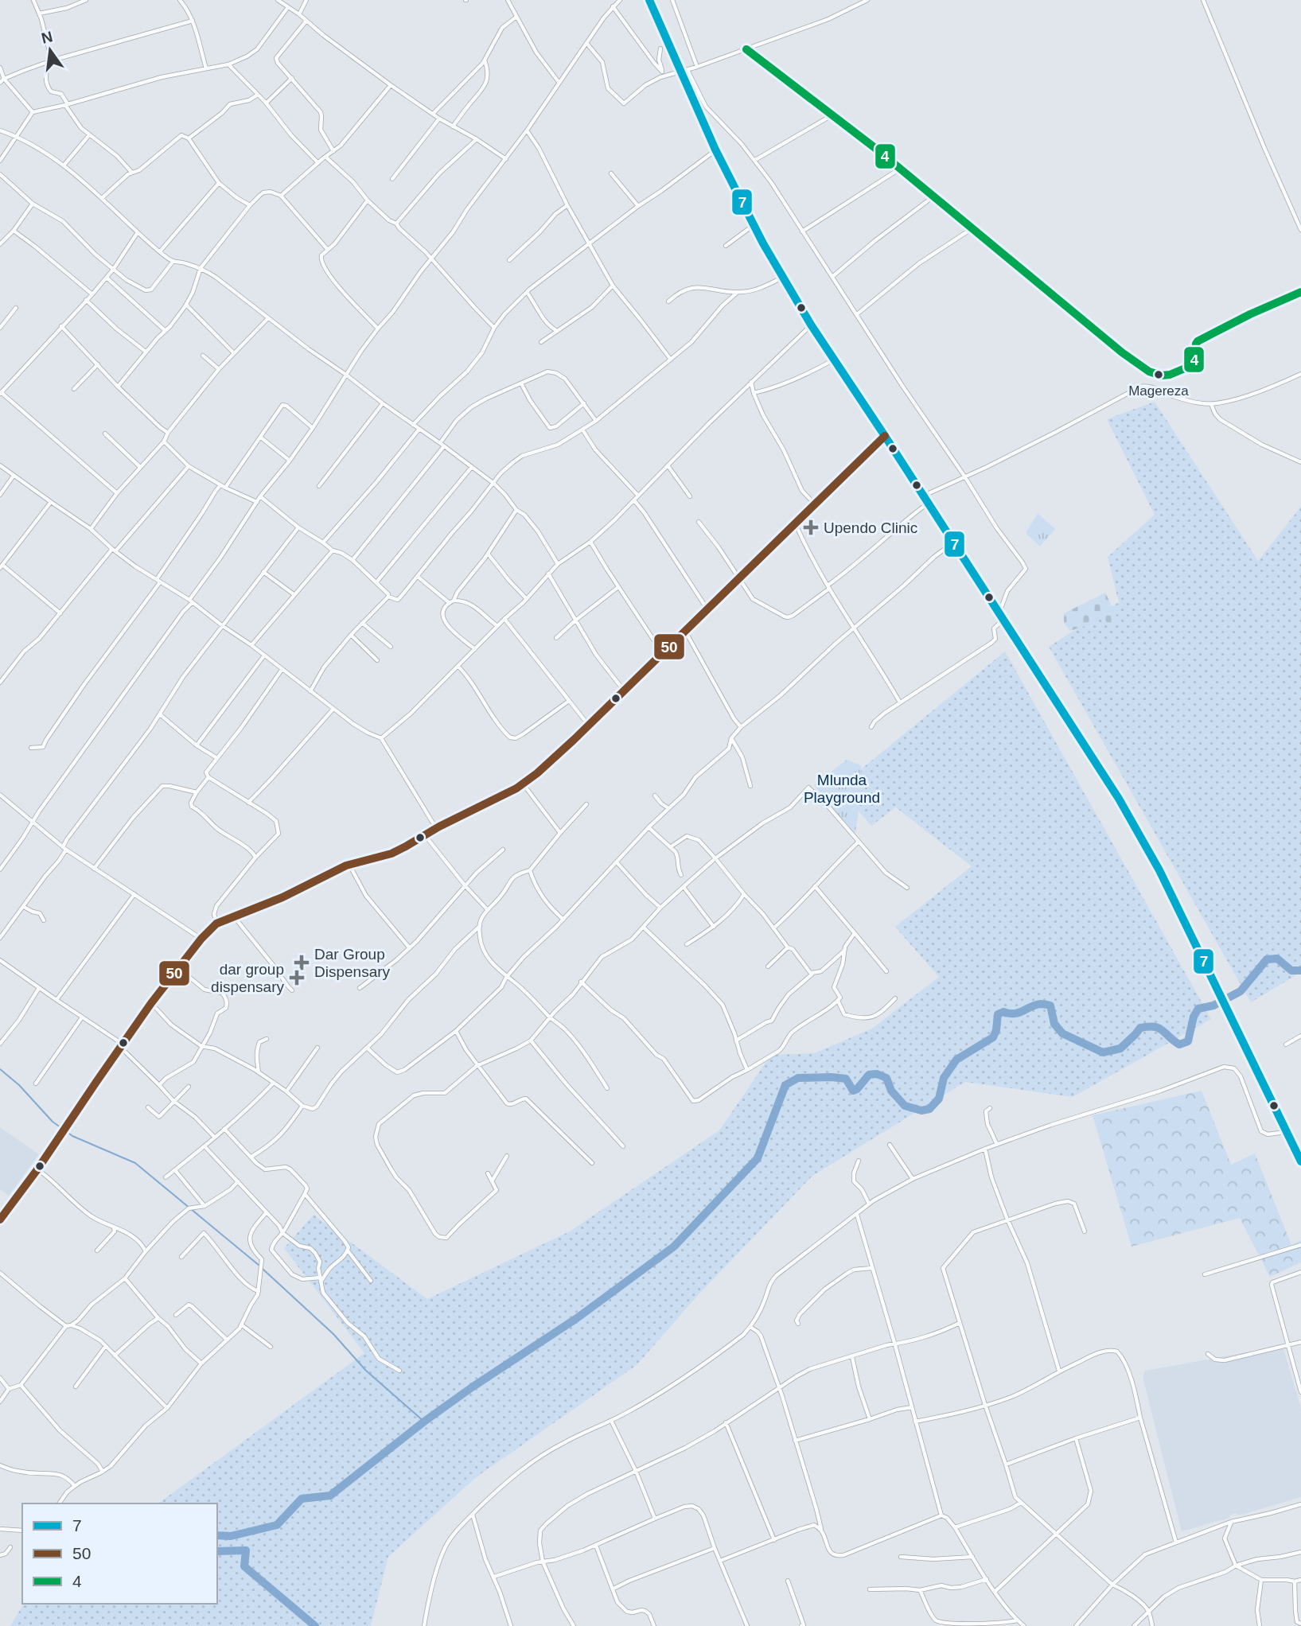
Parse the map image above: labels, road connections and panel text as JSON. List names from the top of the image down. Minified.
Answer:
{"parks":["Mlunda Playground"],"places":{"other":["Magereza"],"health":["Upendo Clinic","Dar Group Dispensary","dar group dispensary"]},"lines":["transit line 7","transit line 4","transit line 50"],"legend":["7","50","4"],"north":"top"}
